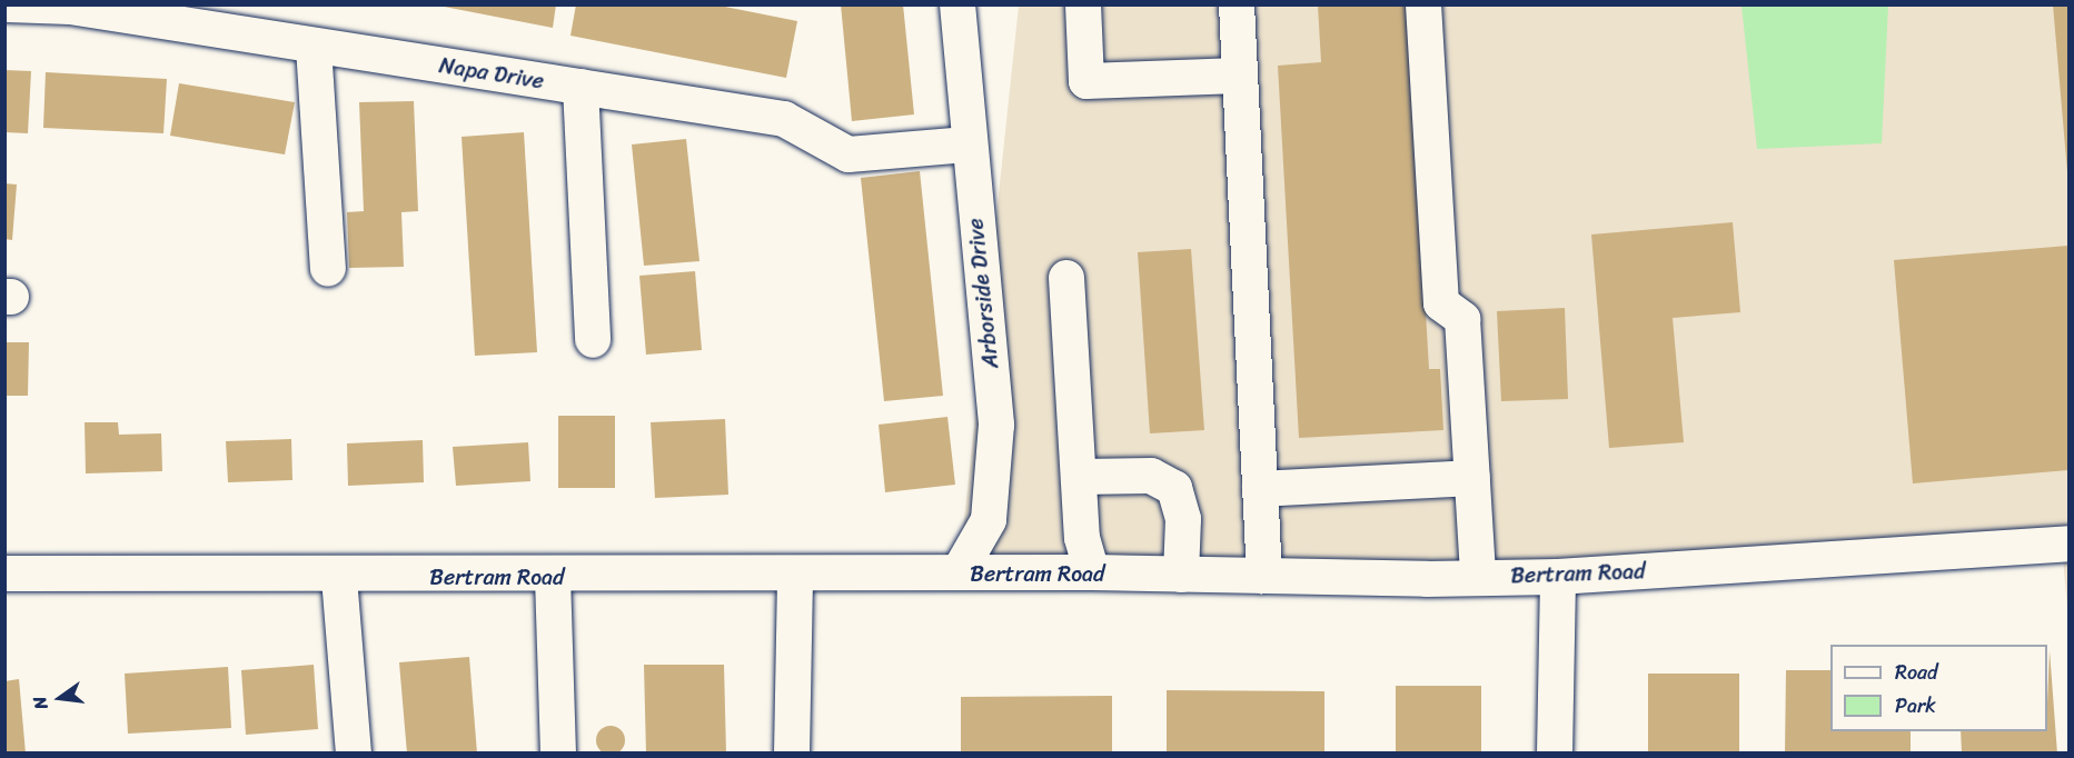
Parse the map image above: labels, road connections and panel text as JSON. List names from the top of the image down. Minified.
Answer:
{"streets":{"street":["Napa Drive","Arborside Drive","Bertram Road"]},"crossings":[["Napa Drive","Arborside Drive"],["Arborside Drive","Bertram Road"]],"legend":["Road","Park"],"north":"left"}
